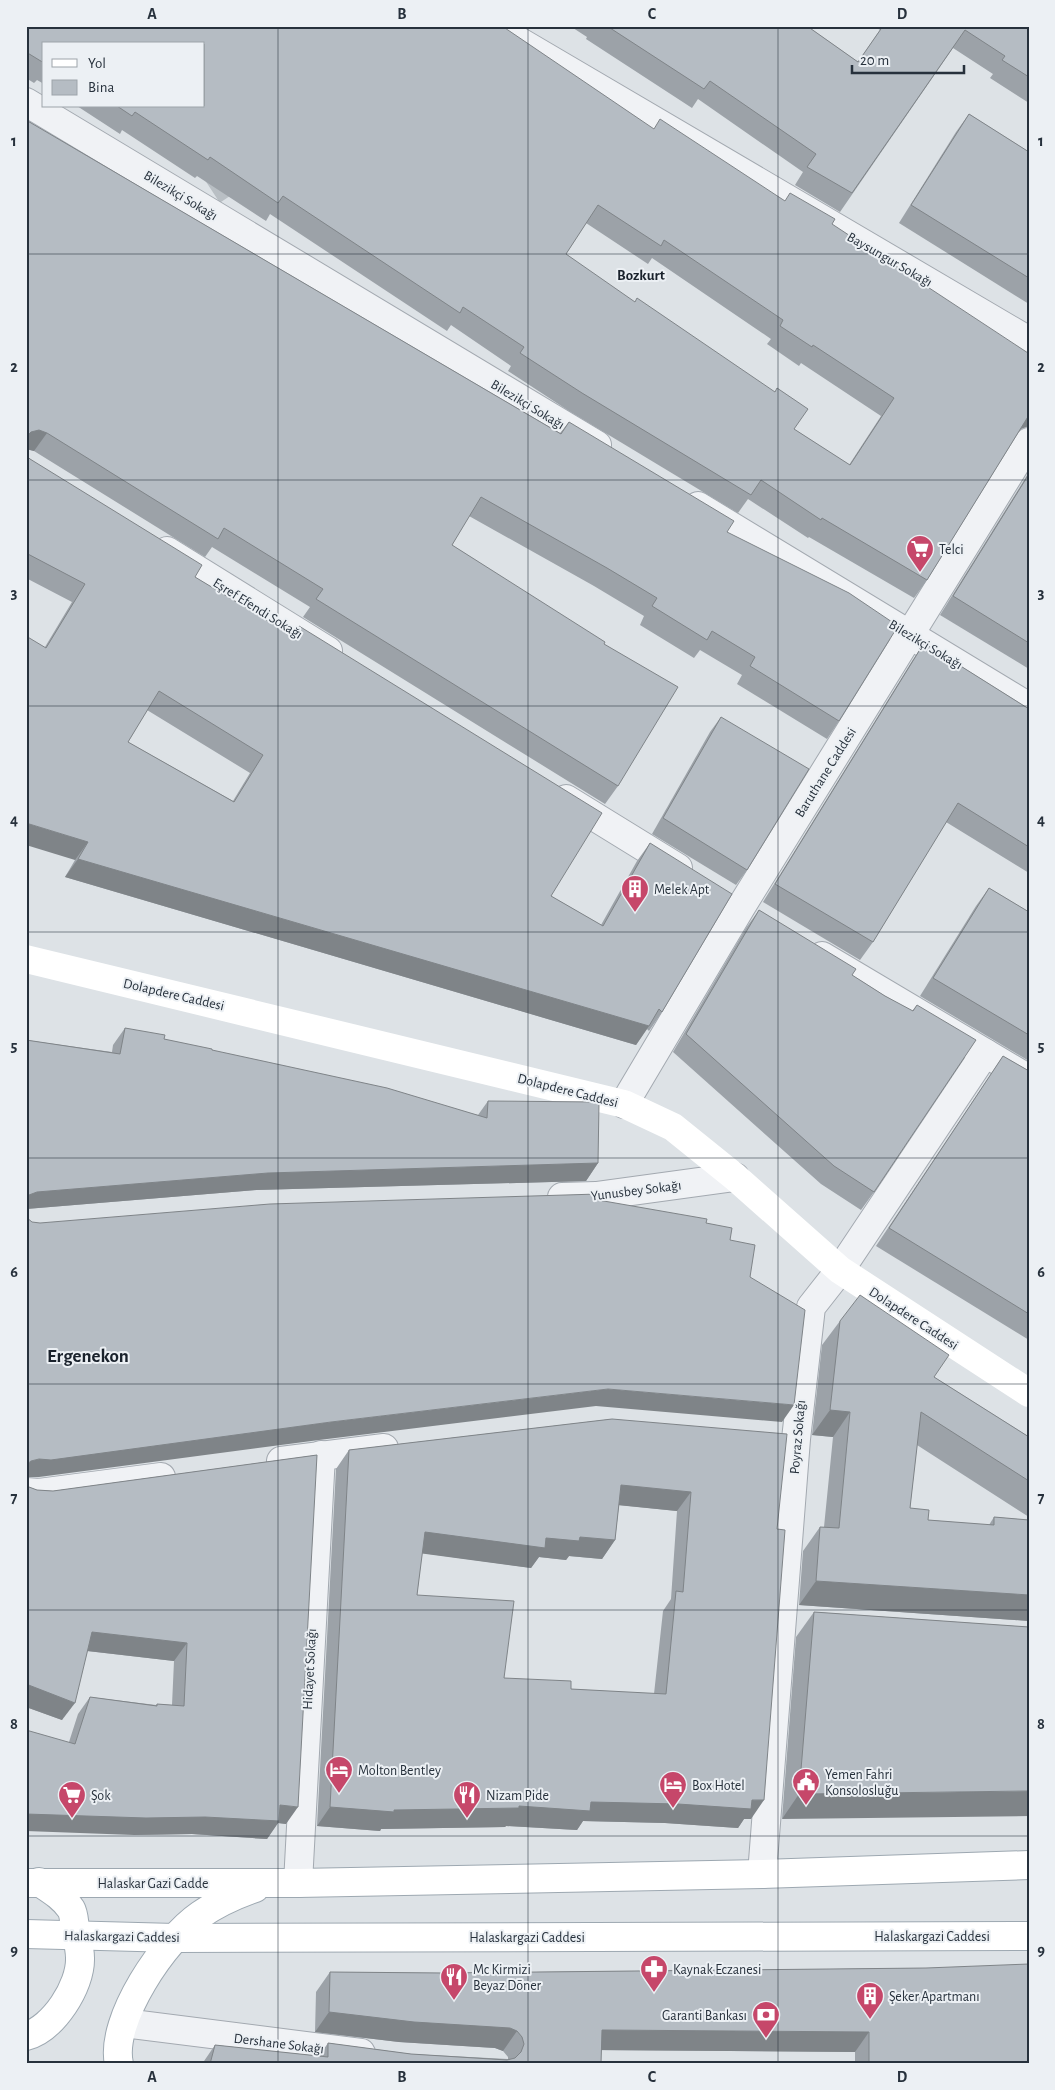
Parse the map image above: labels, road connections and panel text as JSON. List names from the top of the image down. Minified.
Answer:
{"streets":{"main road":["Dolapdere Caddesi","Halaskar Gazi Cadde","Halaskargazi Caddesi"],"street":["Bilezikçi Sokağı","Baysungur Sokağı","Eşref Efendi Sokağı","Baruthane Caddesi","Yunusbey Sokağı","Poyraz Sokağı","Hidayet Sokağı","Dershane Sokağı"]},"crossings":[["Bilezikçi Sokağı","Baruthane Caddesi"],["Baruthane Caddesi","Dolapdere Caddesi"],["Dolapdere Caddesi","Yunusbey Sokağı"],["Dolapdere Caddesi","Poyraz Sokağı"]],"districts":["Bozkurt","Ergenekon"],"places":{"supermarket":["Telci","Şok"],"building":["Melek Apt","Şeker Apartmanı"],"hotel":["Molton Bentley","Box Hotel"],"public building":["Yemen Fahri Konsolosluğu"],"restaurant":["Nizam Pide","Mc Kirmizi Beyaz Dōner"],"pharmacy":["Kaynak Eczanesi"],"bank":["Garanti Bankası"]},"legend":["Yol","Bina"],"scale_bar":"20 m","grid":{"columns":["A","B","C","D"],"rows":["1","2","3","4","5","6","7","8","9"]}}
